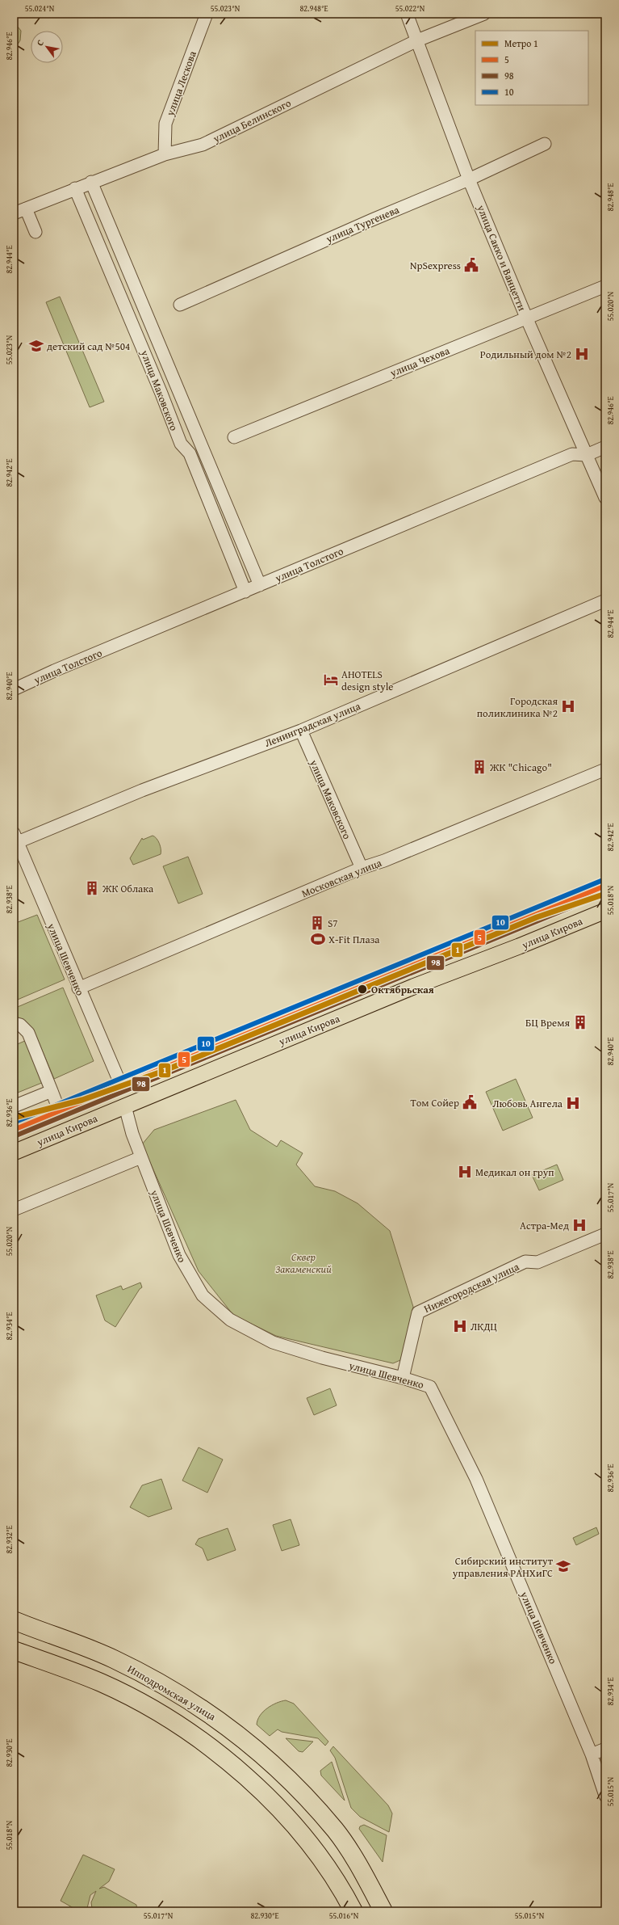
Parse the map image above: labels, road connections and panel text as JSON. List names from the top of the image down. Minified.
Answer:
{"streets":{"highway":["Ипподромская улица"],"main road":["улица Кирова"],"street":["улица Лескова","улица Белинского","улица Тургенева","улица Сакко и Ванцетти","улица Чехова","улица Маковского","улица Толстого","Ленинградская улица","Московская улица","улица Шевченко","Нижегородская улица"]},"crossings":[["улица Лескова","улица Белинского"],["улица Белинского","улица Сакко и Ванцетти"],["улица Белинского","улица Маковского"],["улица Тургенева","улица Сакко и Ванцетти"],["улица Сакко и Ванцетти","улица Чехова"],["улица Сакко и Ванцетти","улица Толстого"],["улица Маковского","улица Толстого"],["улица Маковского","Ленинградская улица"],["улица Маковского","Московская улица"],["Ленинградская улица","улица Шевченко"],["Московская улица","улица Шевченко"],["улица Кирова","улица Шевченко"],["улица Шевченко","Нижегородская улица"]],"parks":["Сквер Закаменский"],"places":{"public building":["NpSexpress","Том Сойер"],"school or university":["детский сад №504","Сибирский институт управления РАНХиГС"],"hospital":["Родильный дом №2","Городская поликлиника №2","Любовь Ангела","Медикал он груп","Астра-Мед","ЛКДЦ"],"hotel":["AHOTELS design style"],"building":["ЖК \"Chicago\"","ЖК Облака","S7","БЦ Время"],"sports":["X-Fit Плаза"],"other":["Октябрьская"]},"lines":["transit line 10","transit line 5","transit line 98","metro line 1"],"legend":["Метро 1","5","98","10"],"north":"top left","coordinates":["55.024°N","55.023°N","82.948°E","55.022°N","82.946°E","82.944°E","55.020°N","82.942°E","82.940°E","82.938°E","55.018°N","82.936°E","55.017°N","82.934°E","82.932°E","82.930°E","55.015°N","55.016°N"]}
